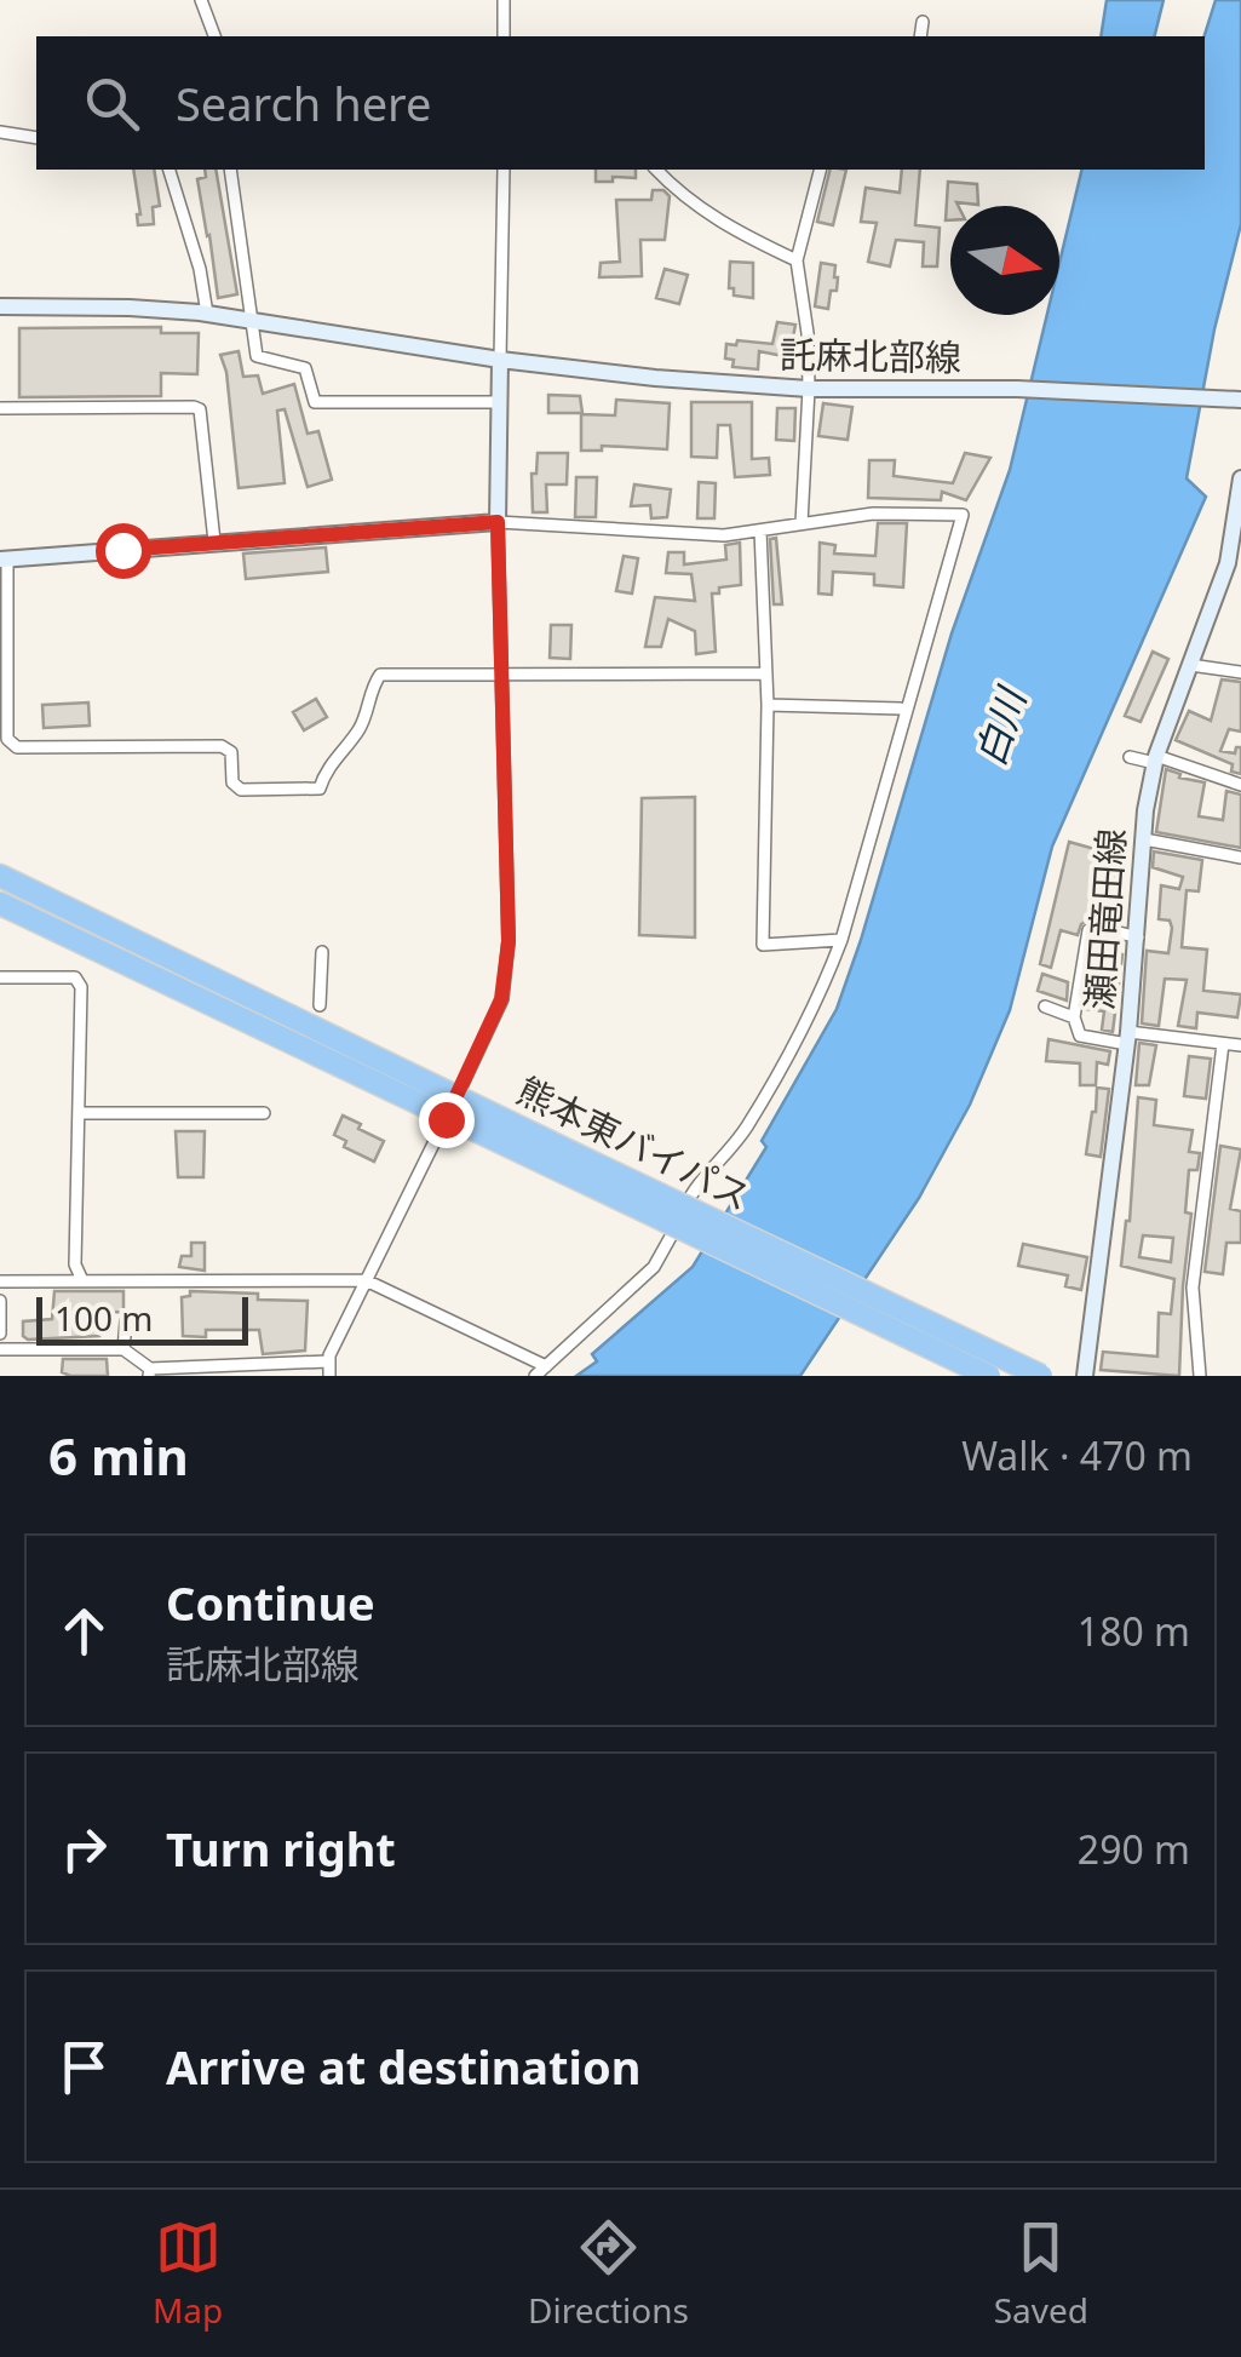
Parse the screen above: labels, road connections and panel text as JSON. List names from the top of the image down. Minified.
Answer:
{"streets":{"highway":["熊本東バイパス"],"main road":["託麻北部線","瀬田竜田線"]},"water":["白川"],"scale_bar":"100 m","north":"right","page":{"search":"Search here","scale":"100 m","heading":["6 min","Walk · 470 m"],"list":[["Continue","託麻北部線","180 m"],["Turn right","290 m"],"Arrive at destination"],"nav":["Map","Directions","Saved"]}}
